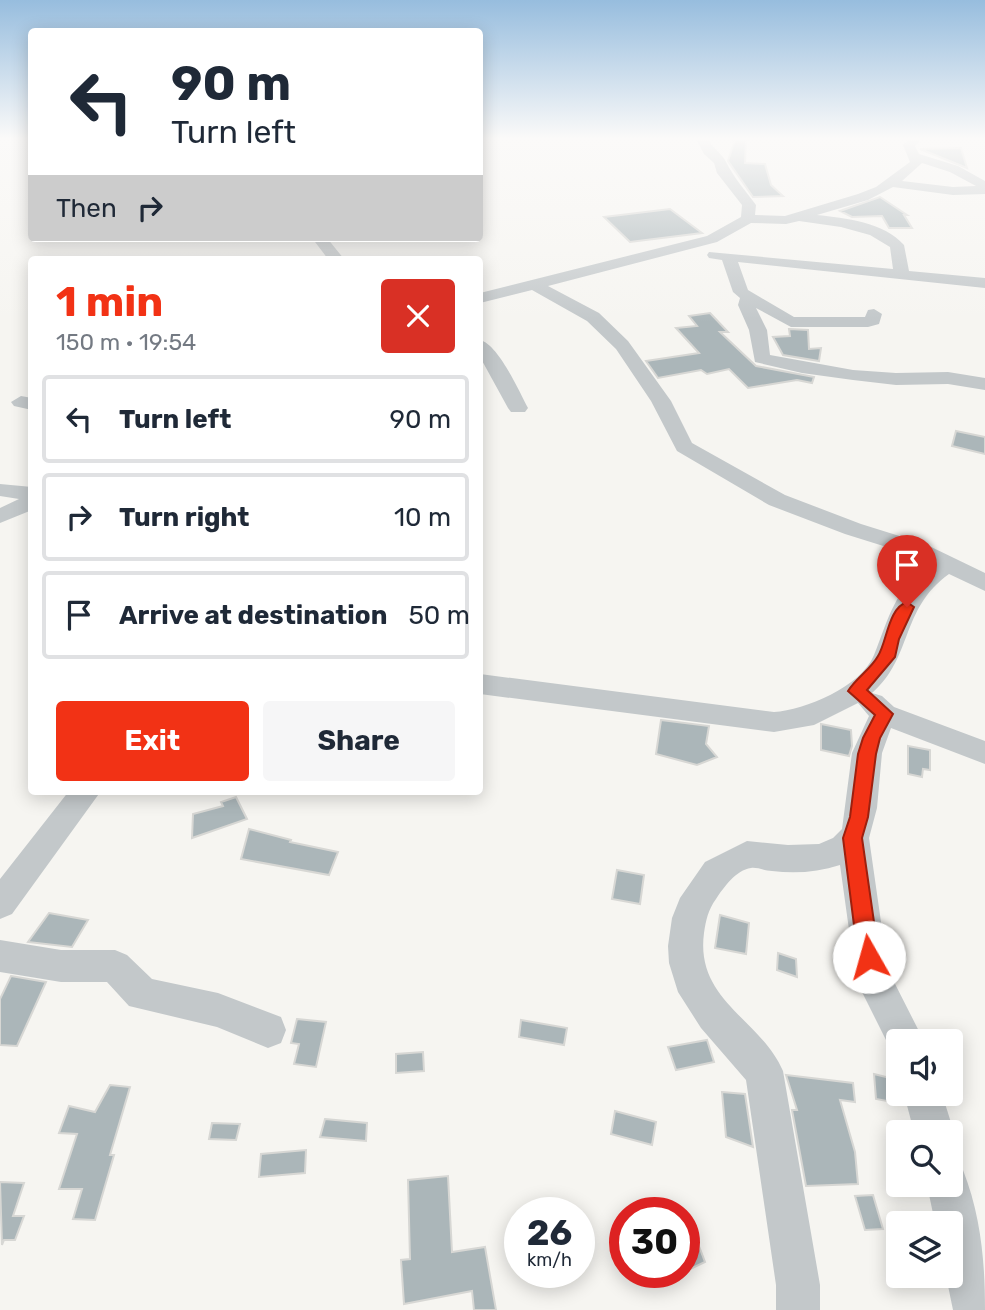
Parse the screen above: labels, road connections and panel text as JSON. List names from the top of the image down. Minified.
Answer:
{"page":{"turn":["90 m","Turn left"],"then":"Then","heading":["1 min","150 m · 19:54"],"list":[{"name":"Turn left","value":"90 m"},{"name":"Turn right","value":"10 m"},{"name":"Arrive at destination","value":"50 m"}],"buttons":["Exit","Share"],"speed":"26 km/h","limit":"30"}}
